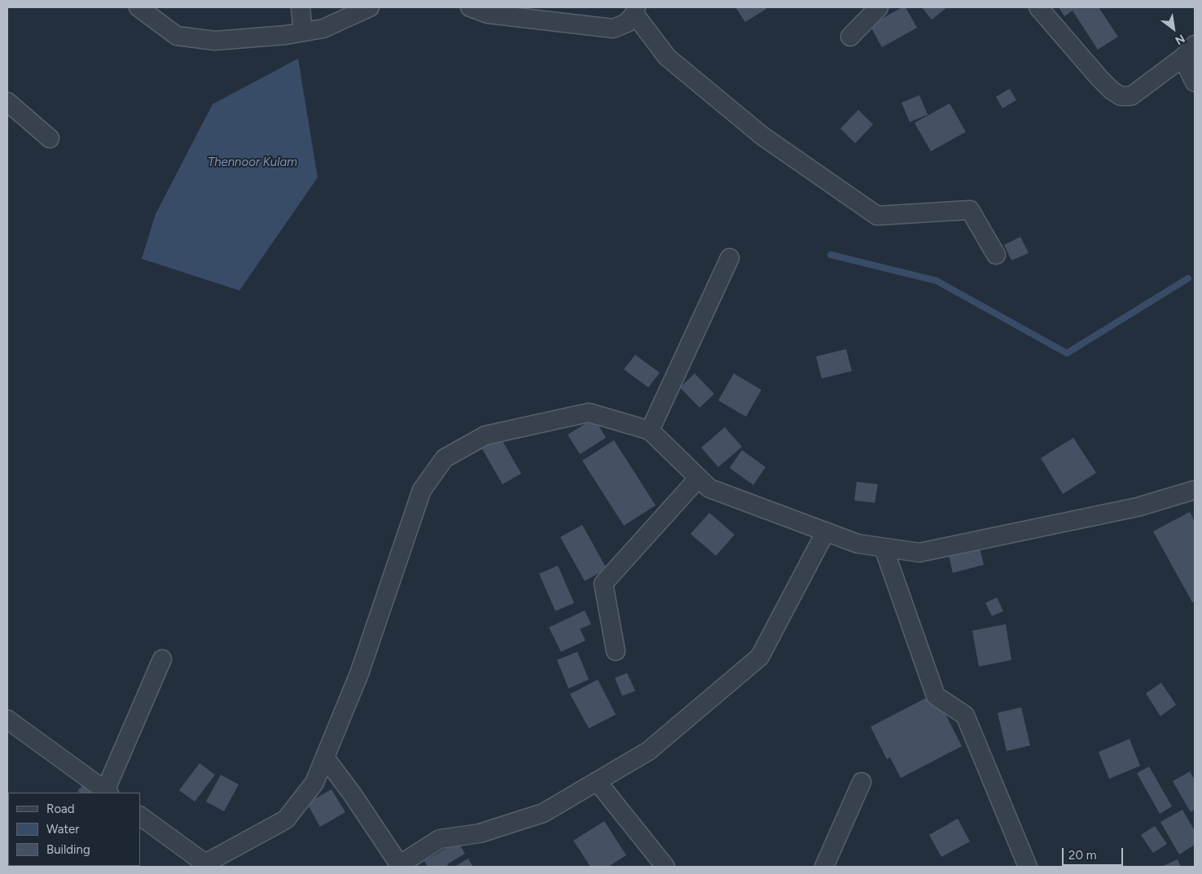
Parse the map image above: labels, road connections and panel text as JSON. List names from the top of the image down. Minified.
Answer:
{"water":["Thennoor Kulam"],"legend":["Road","Water","Building"],"scale_bar":"20 m","north":"bottom right"}
